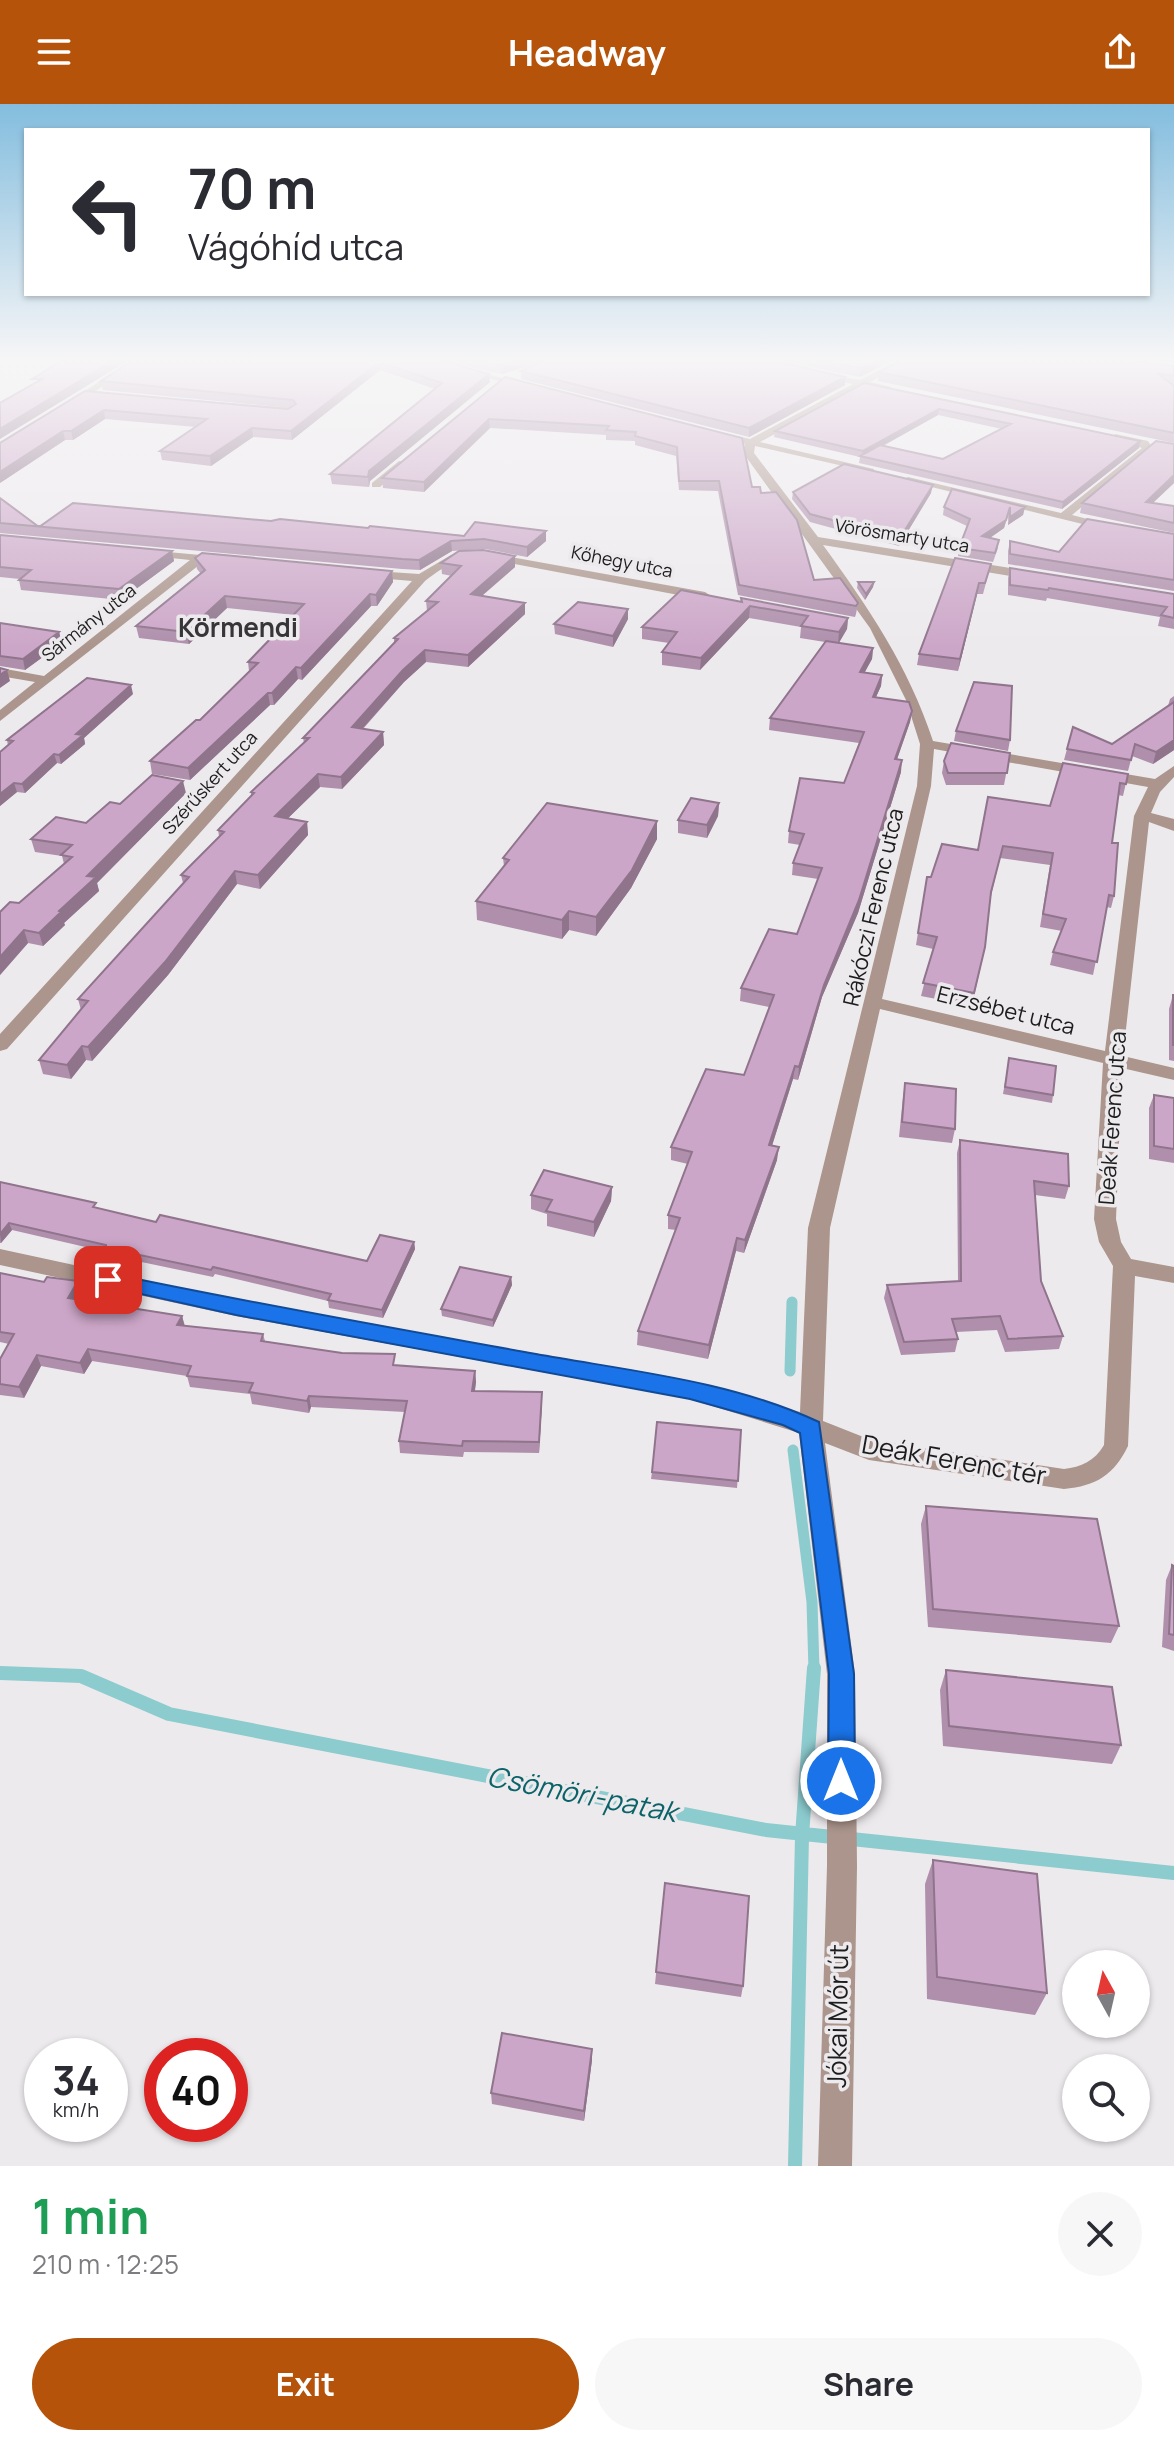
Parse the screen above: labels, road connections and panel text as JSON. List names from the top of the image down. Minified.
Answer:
{"streets":{"street":["Vörösmarty utca","Kőhegy utca","Sármány utca","Szérűskert utca","Rákóczi Ferenc utca","Erzsébet utca","Deák Ferenc utca","Deák Ferenc tér","Jókai Mór út"]},"crossings":[["Vörösmarty utca","Rákóczi Ferenc utca"],["Kőhegy utca","Szérűskert utca"],["Rákóczi Ferenc utca","Erzsébet utca"],["Rákóczi Ferenc utca","Deák Ferenc tér"],["Rákóczi Ferenc utca","Jókai Mór út"],["Erzsébet utca","Deák Ferenc utca"],["Deák Ferenc utca","Deák Ferenc tér"],["Deák Ferenc tér","Jókai Mór út"]],"districts":["Körmendi"],"water":["Csömöri-patak"],"north":"top","page":{"header":"Headway","turn":["70 m","Vágóhíd utca"],"speed":"34 km/h","limit":"40","heading":["1 min","210 m · 12:25"],"buttons":["Exit","Share"]}}
